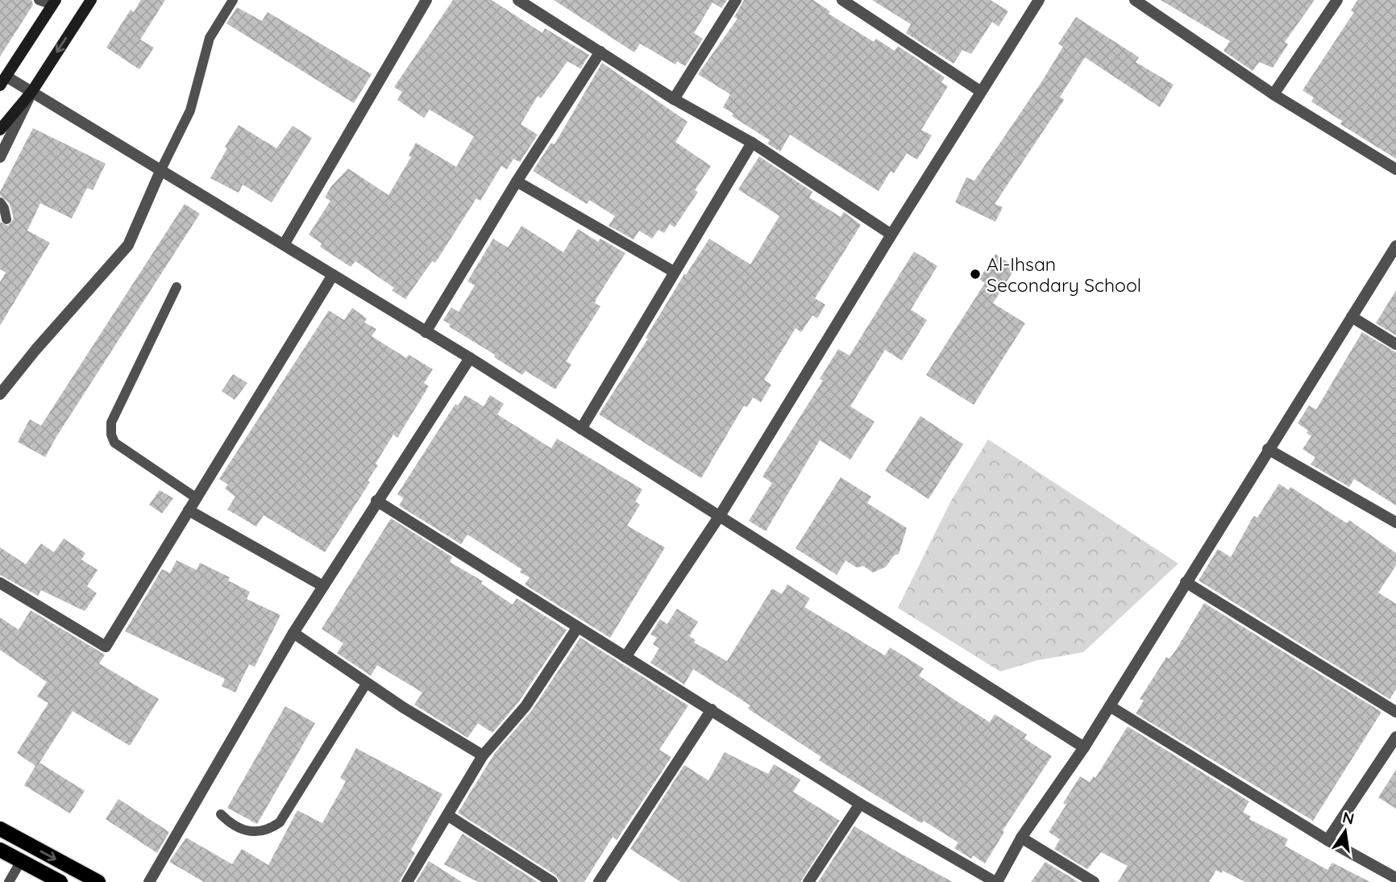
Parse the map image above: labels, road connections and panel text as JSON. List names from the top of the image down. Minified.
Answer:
{"places":["Al-Ihsan Secondary School"],"north":"top"}
